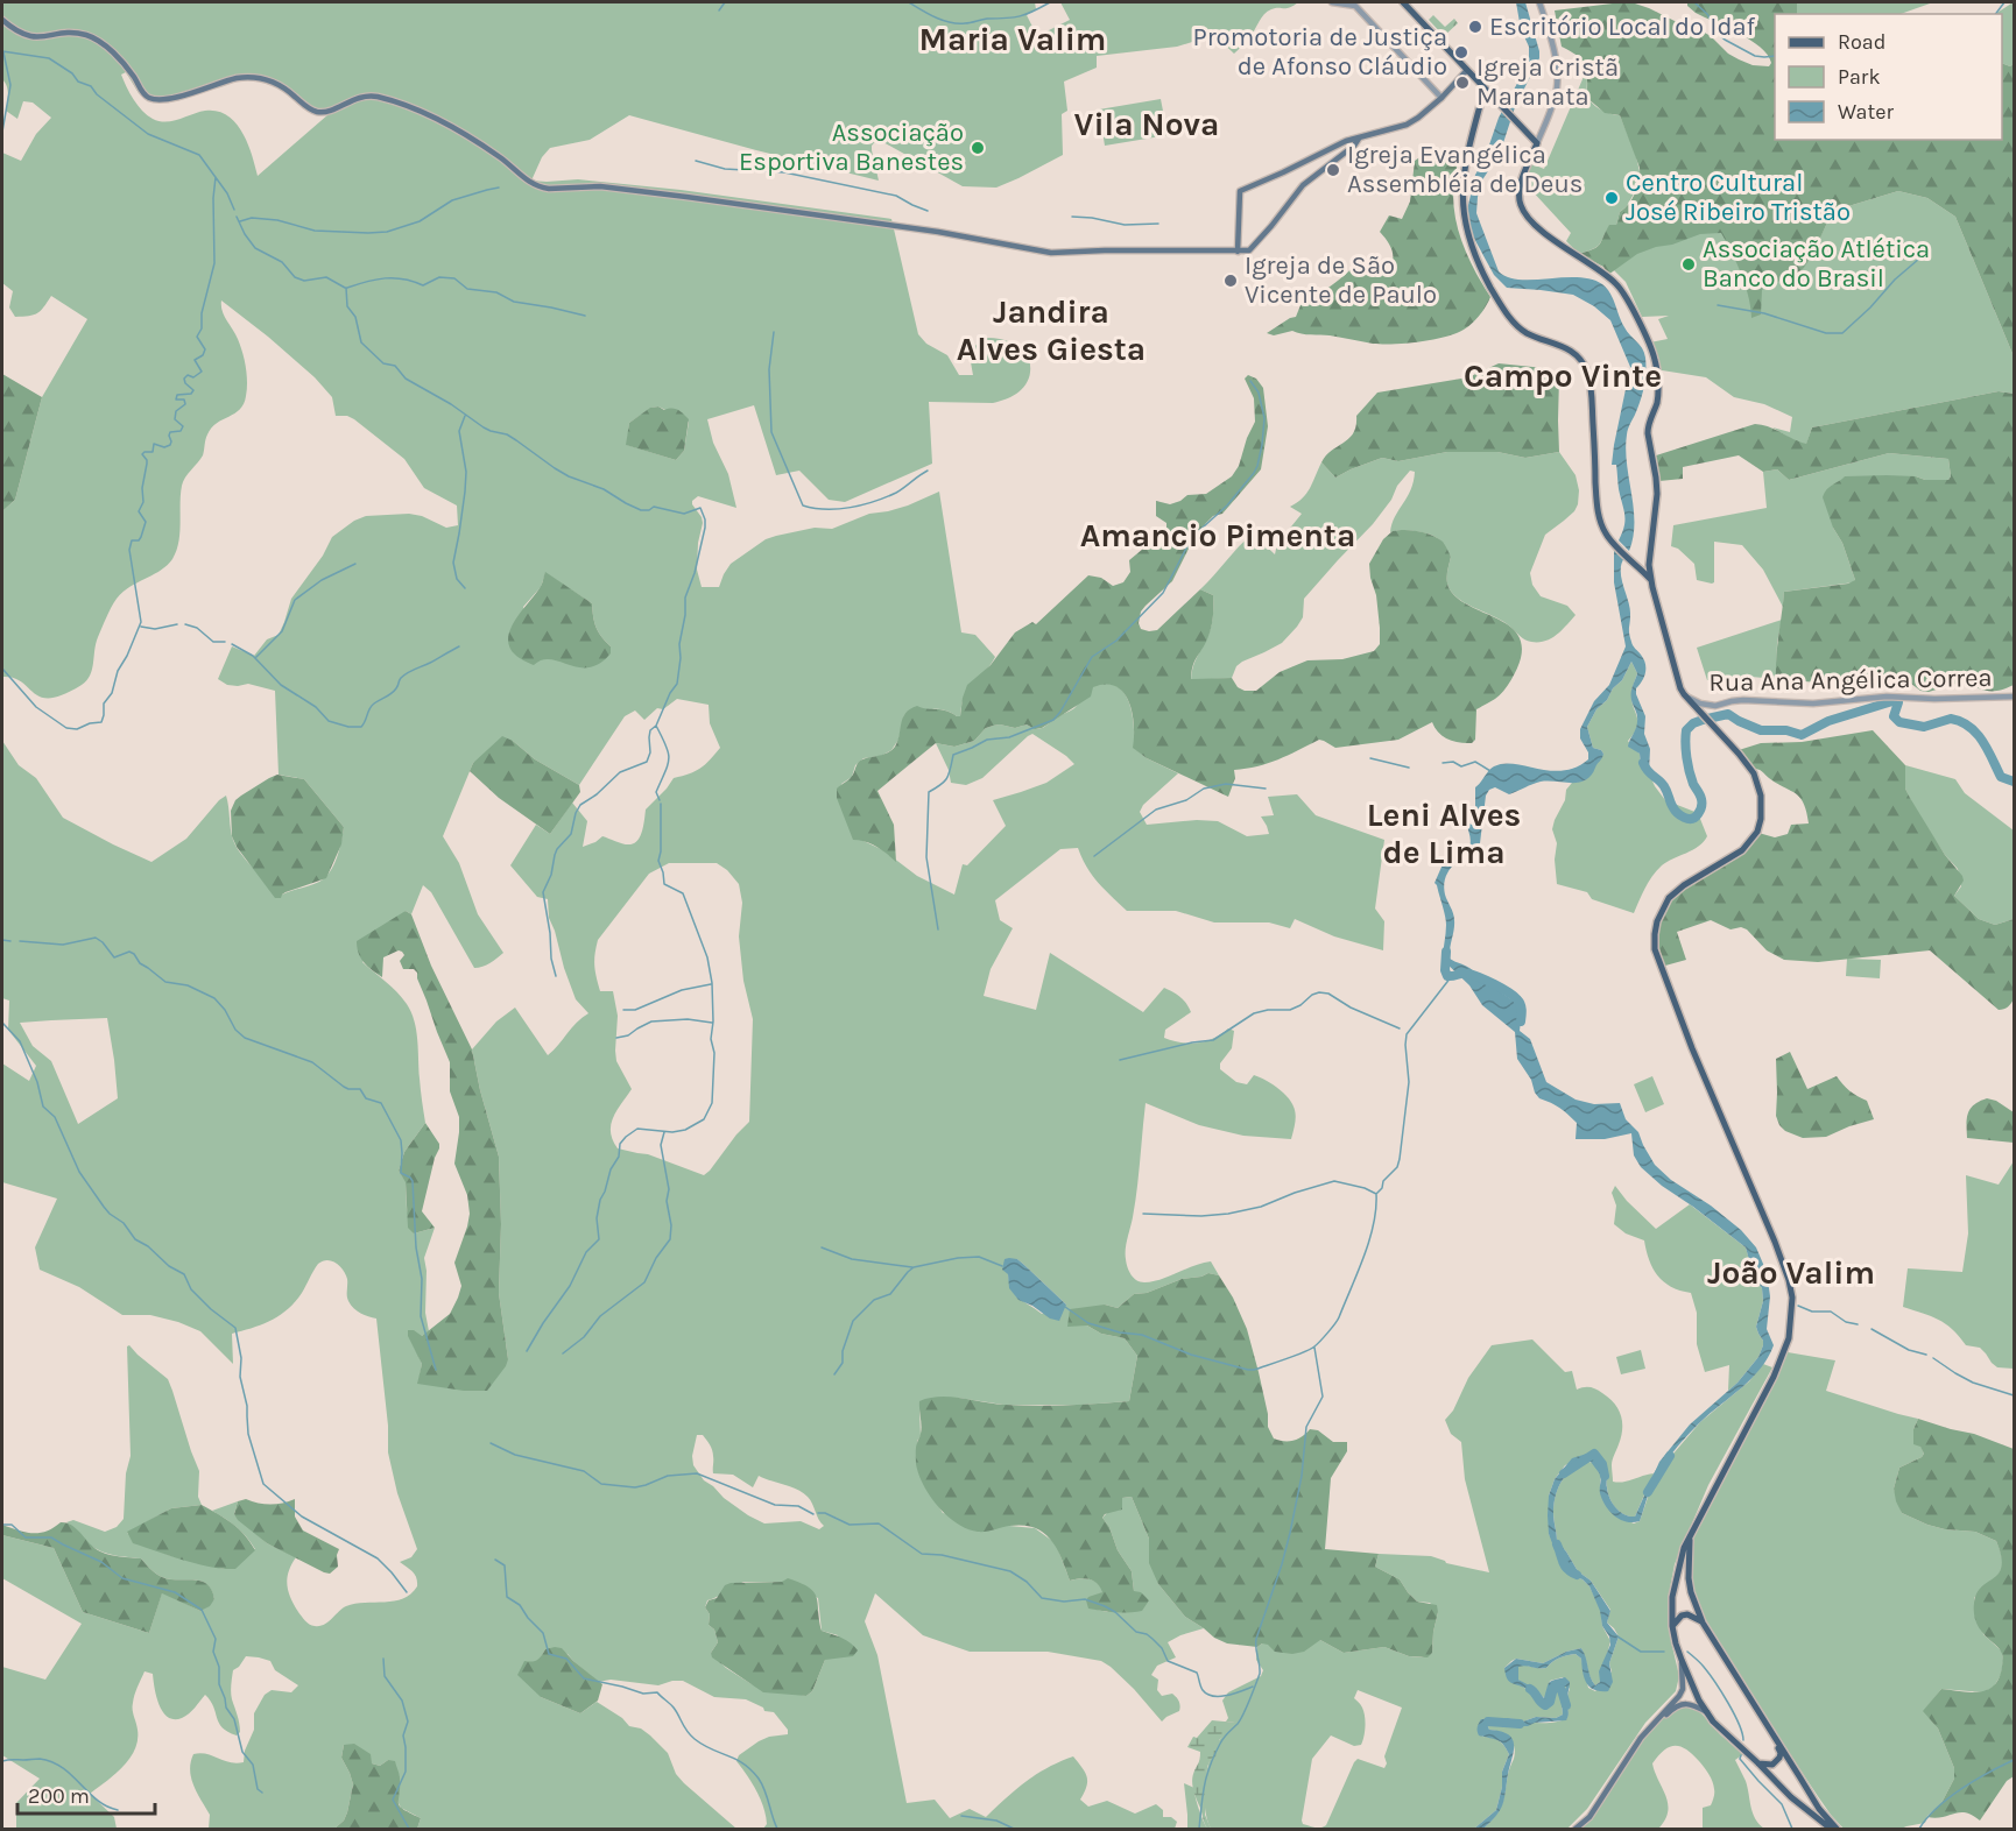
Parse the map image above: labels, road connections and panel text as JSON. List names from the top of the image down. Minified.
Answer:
{"streets":{"street":["Rua Ana Angélica Correa"]},"districts":["Maria Valim","Vila Nova","Jandira Alves Giesta","Campo Vinte","Amancio Pimenta","Leni Alves de Lima","João Valim"],"places":["Escritório Local do Idaf","Promotoria de Justiça de Afonso Cláudio","Igreja Cristã Maranata","Associação Esportiva Banestes","Igreja Evangélica Assembléia de Deus","Centro Cultural José Ribeiro Tristão","Associação Atlética Banco do Brasil","Igreja de São Vicente de Paulo"],"legend":["Road","Park","Water"],"scale_bar":"200 m"}
